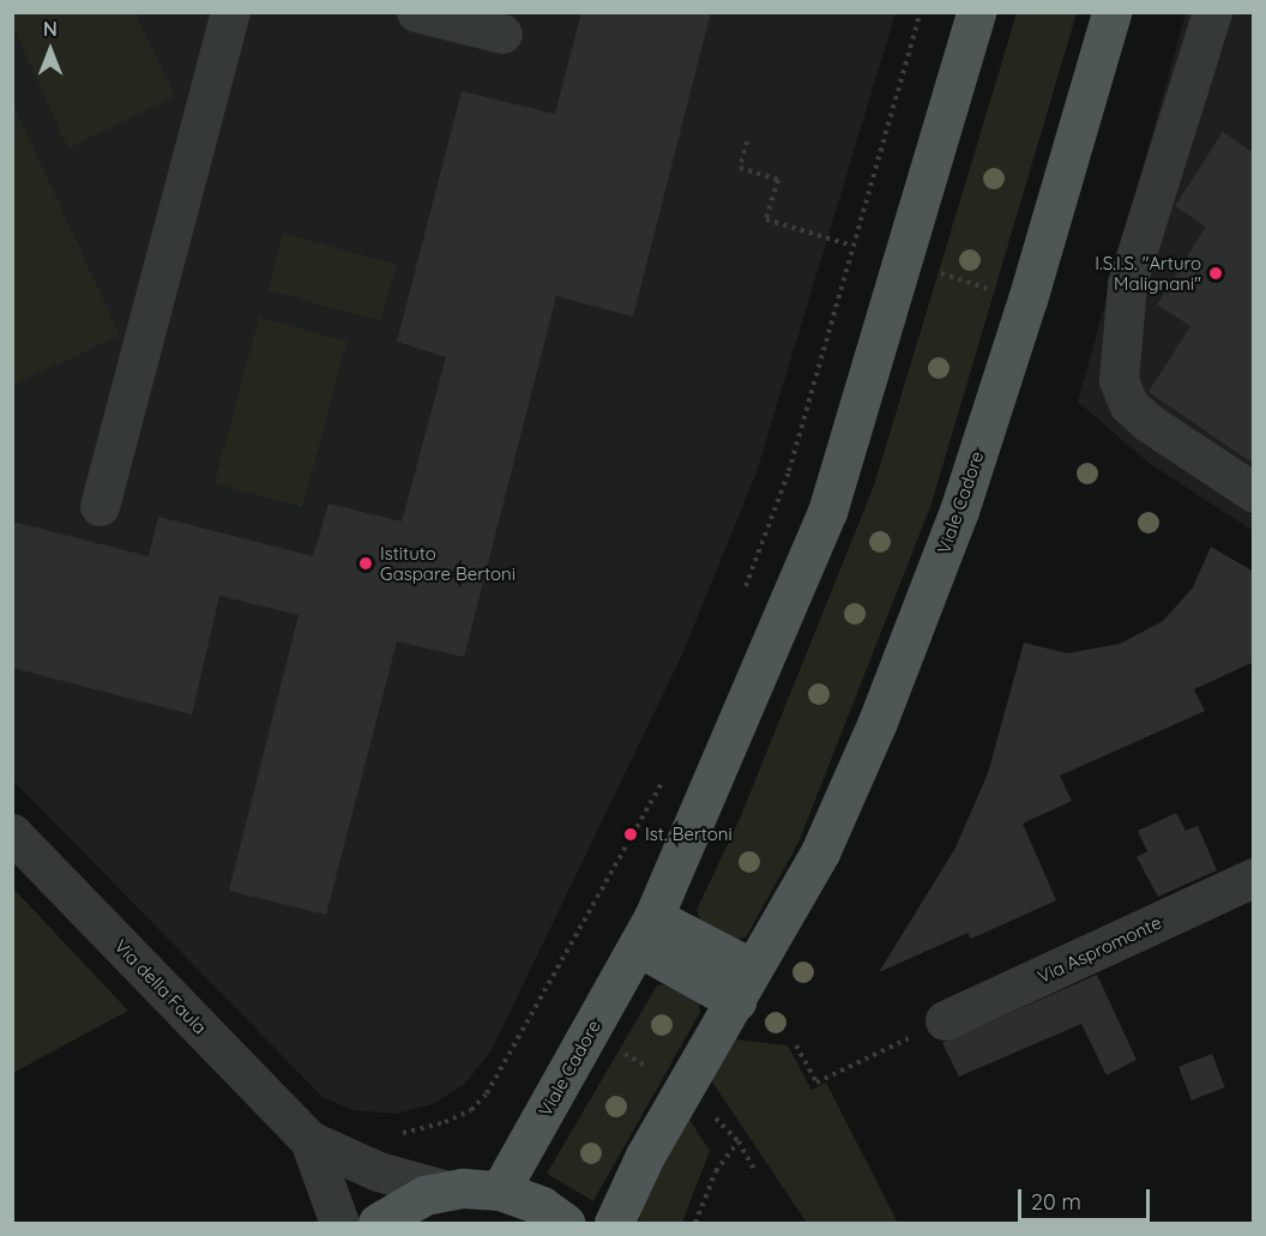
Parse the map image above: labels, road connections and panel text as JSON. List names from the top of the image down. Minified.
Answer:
{"streets":{"main road":["Viale Cadore"],"street":["Via Aspromonte","Via della Faula"]},"places":["I.S.I.S. \"Arturo Malignani\"","Istituto Gaspare Bertoni","Ist. Bertoni"],"scale_bar":"20 m","north":"top"}
